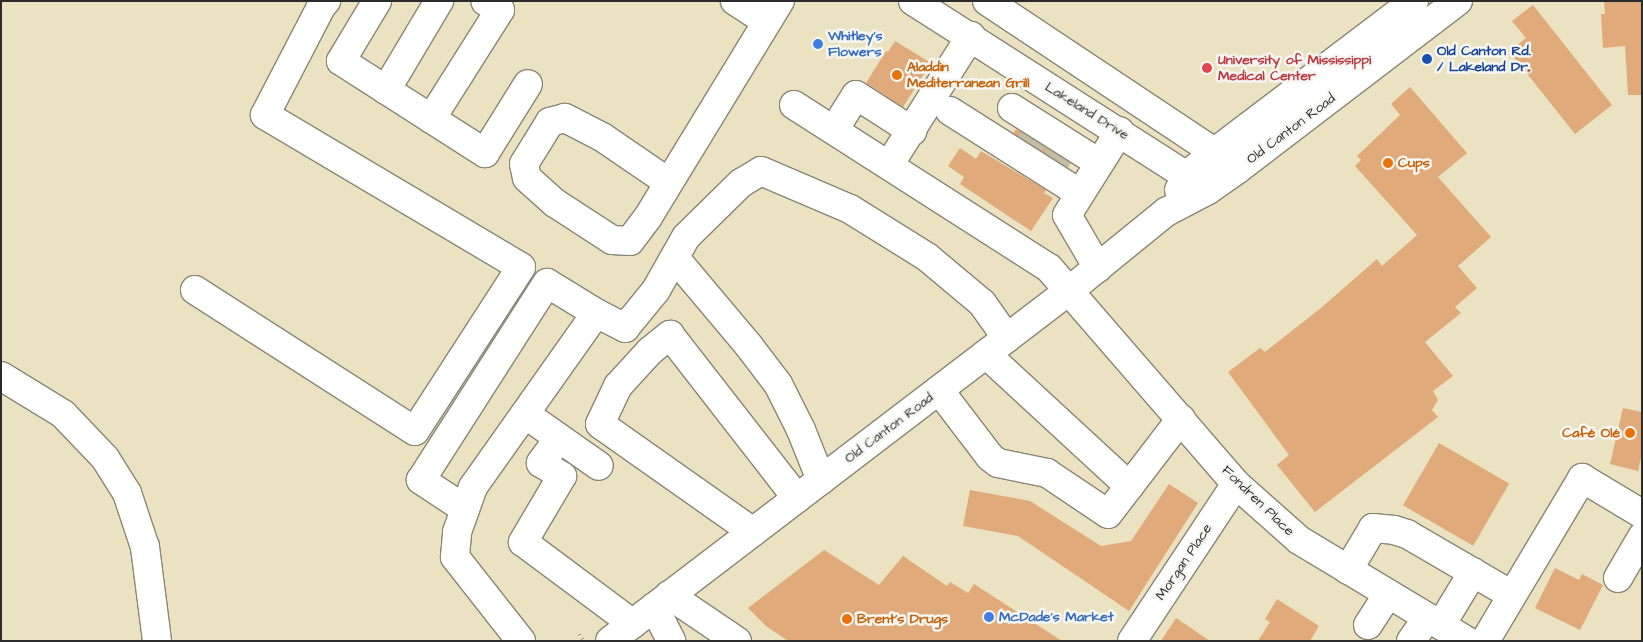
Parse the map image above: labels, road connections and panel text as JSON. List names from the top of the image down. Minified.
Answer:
{"streets":{"street":["Lakeland Drive","Old Canton Road","Fondren Place","Morgan Place"]},"crossings":[["Lakeland Drive","Old Canton Road"],["Old Canton Road","Fondren Place"],["Fondren Place","Morgan Place"]],"places":["Whitley's Flowers","Old Canton Rd. / Lakeland Dr.","University of Mississippi Medical Center","Aladdin Mediterranean Grill","Cups","Café Olé","McDade's Market","Brent's Drugs"]}
